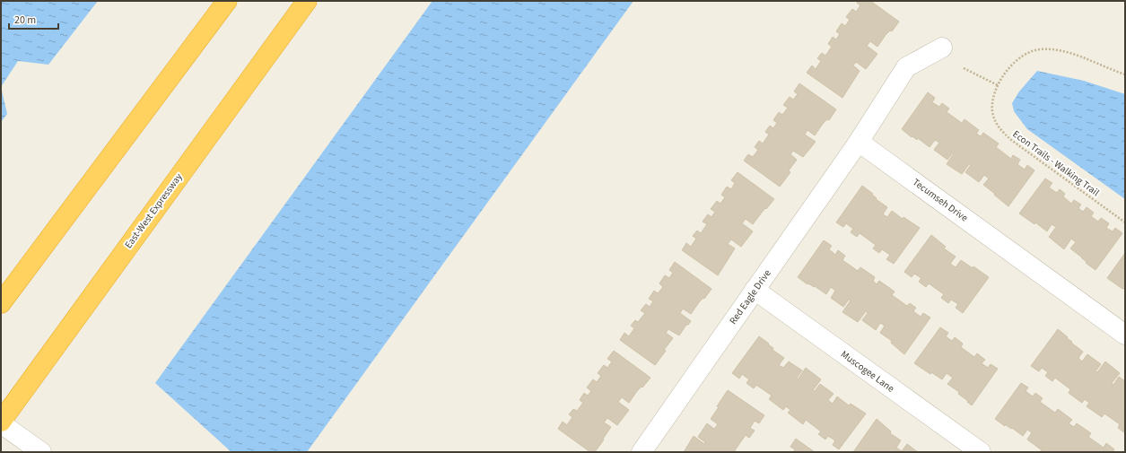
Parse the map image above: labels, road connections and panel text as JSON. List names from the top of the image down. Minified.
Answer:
{"streets":{"highway":["East-West Expressway"],"street":["Tecumseh Drive","Red Eagle Drive","Muscogee Lane"],"path":["Econ Trails - Walking Trail"]},"crossings":[["Tecumseh Drive","Red Eagle Drive"],["Red Eagle Drive","Muscogee Lane"]],"scale_bar":"20 m"}
